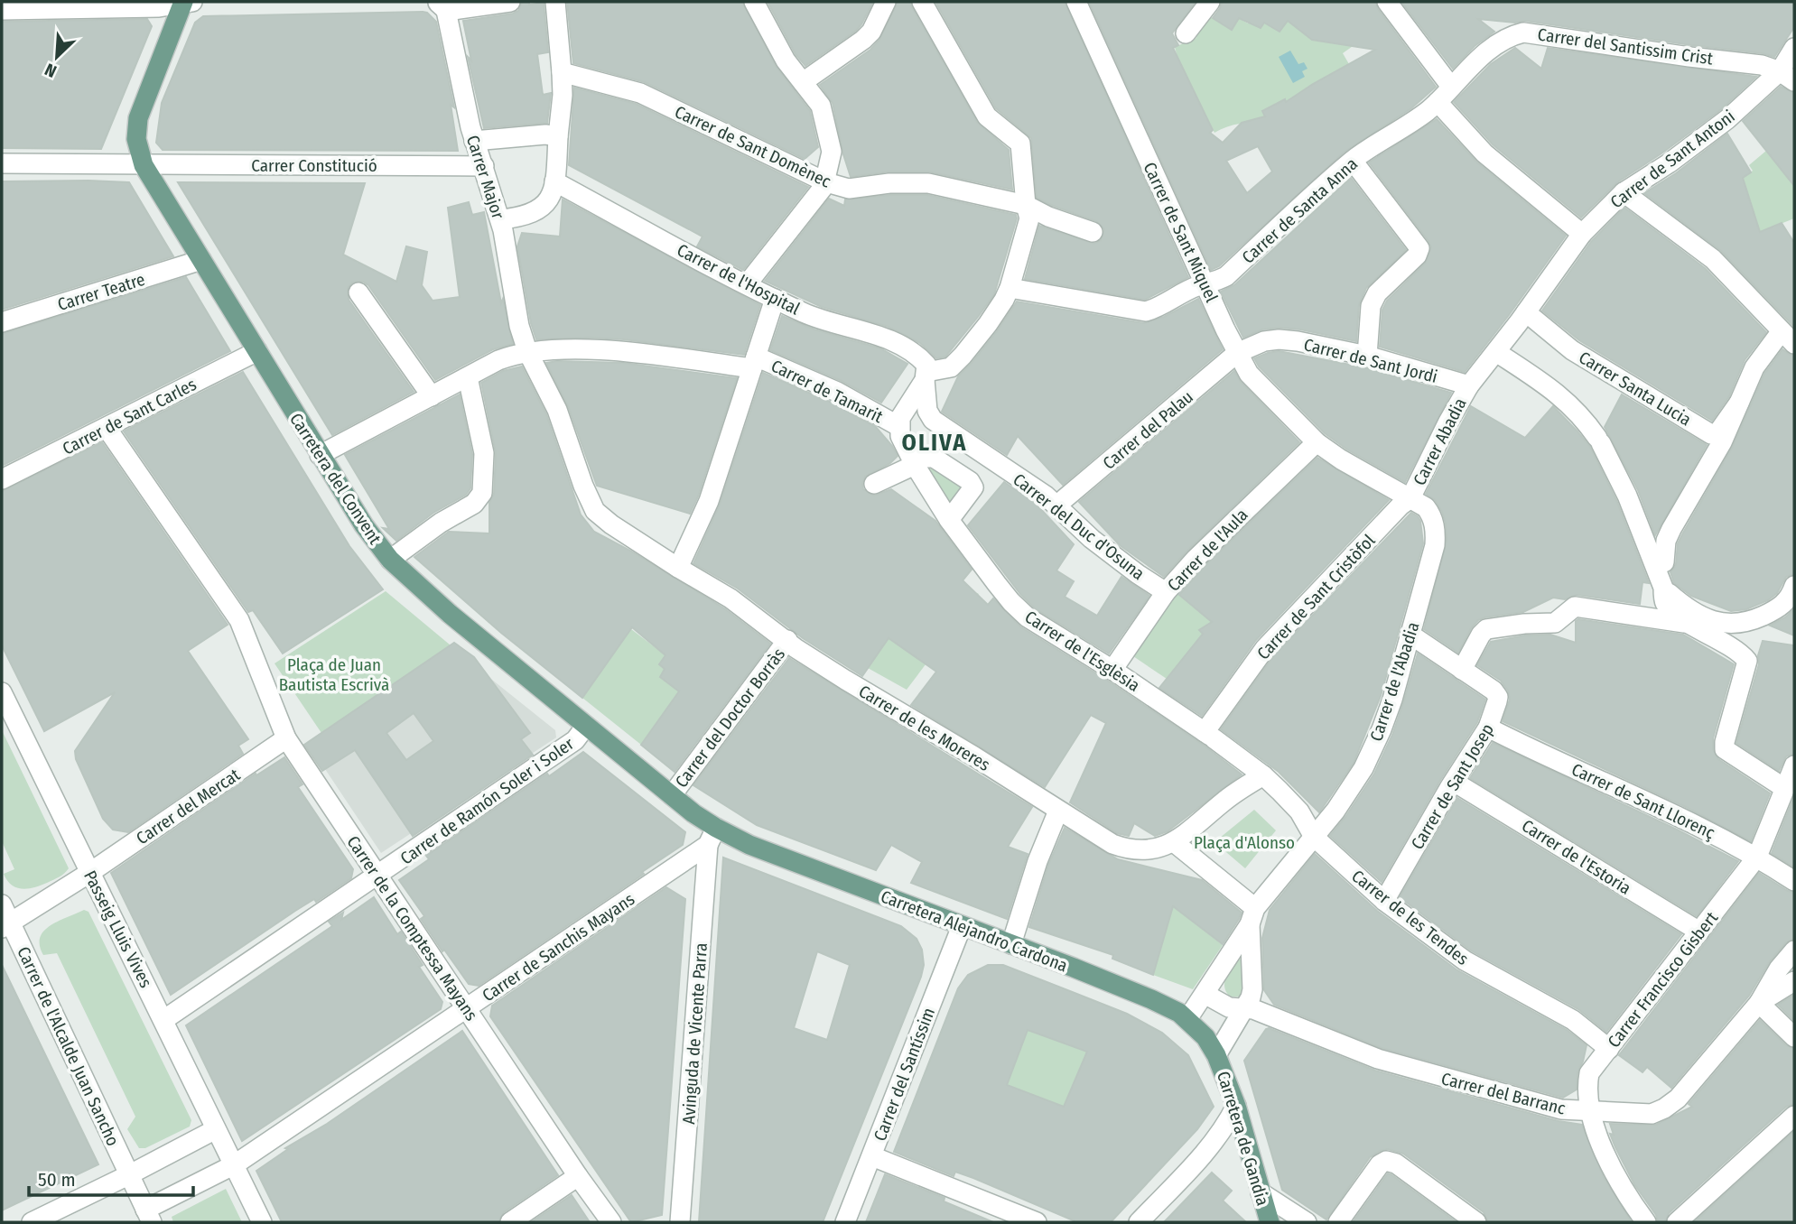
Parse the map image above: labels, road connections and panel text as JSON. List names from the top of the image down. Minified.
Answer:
{"streets":{"main road":["Carretera del Convent","Carretera Alejandro Cardona","Carretera de Gandia"],"street":["Carrer del Santissim Crist","Carrer de Sant Domènec","Carrer de Sant Antoni","Carrer Constitució","Carrer Major","Carrer de Santa Anna","Carrer de Sant Miquel","Carrer de l'Hospital","Carrer Teatre","Carrer de Sant Jordi","Carrer Santa Lucia","Carrer de Tamarit","Carrer de Sant Carles","Carrer del Palau","Carrer Abadia","Carrer del Duc d'Osuna","Carrer de l'Aula","Carrer de Sant Cristòfol","Carrer de l'Esglèsia","Carrer de l'Abadia","Carrer del Doctor Borràs","Carrer de les Moreres","Carrer de Sant Josep","Carrer de Ramón Soler i Soler","Carrer de Sant Llorenç","Carrer del Mercat","Carrer de l'Estoria","Carrer de les Tendes","Carrer de la Comptessa Mayans","Passeig Lluis Vives","Carrer de Sanchis Mayans","Carrer Francisco Gisbert","Avinguda de Vicente Parra","Carrer de l'Alcalde Juan Sancho","Carrer del Santíssim","Carrer del Barranc"]},"crossings":[["Carrer del Santissim Crist","Carrer de Sant Antoni"],["Carrer del Santissim Crist","Carrer de Santa Anna"],["Carrer de Sant Antoni","Carrer Santa Lucia"],["Carrer de Sant Antoni","Carrer Abadia"],["Carrer Constitució","Carrer Major"],["Carrer Constitució","Carretera del Convent"],["Carrer Major","Carrer de Tamarit"],["Carrer Major","Carrer de les Moreres"],["Carrer de Santa Anna","Carrer de Sant Miquel"],["Carrer de Sant Miquel","Carrer de Sant Jordi"],["Carrer de Sant Miquel","Carrer del Palau"],["Carrer de Sant Miquel","Carrer Abadia"],["Carrer de Sant Miquel","Carrer de l'Aula"],["Carrer de Sant Miquel","Carrer de Sant Cristòfol"],["Carrer de Sant Miquel","Carrer de l'Abadia"],["Carrer de l'Hospital","Carrer del Duc d'Osuna"],["Carrer Teatre","Carretera del Convent"],["Carrer de Sant Jordi","Carrer del Palau"],["Carrer de Sant Jordi","Carrer Abadia"],["Carrer de Tamarit","Carretera del Convent"],["Carrer de Tamarit","Carrer de l'Esglèsia"],["Carrer de Sant Carles","Carretera del Convent"],["Carrer de Sant Carles","Carrer de la Comptessa Mayans"],["Carrer del Palau","Carrer del Duc d'Osuna"],["Carrer Abadia","Carrer de Sant Cristòfol"],["Carretera del Convent","Carrer del Doctor Borràs"],["Carretera del Convent","Carrer de Ramón Soler i Soler"],["Carretera del Convent","Carretera Alejandro Cardona"],["Carretera del Convent","Carrer de Sanchis Mayans"],["Carretera del Convent","Avinguda de Vicente Parra"],["Carrer del Duc d'Osuna","Carrer de l'Aula"],["Carrer de l'Aula","Carrer de l'Esglèsia"],["Carrer de Sant Cristòfol","Carrer de l'Esglèsia"],["Carrer de l'Abadia","Carrer de Sant Josep"],["Carrer de l'Abadia","Carrer de les Tendes"],["Carrer del Doctor Borràs","Carrer de les Moreres"],["Carrer de Sant Josep","Carrer de Sant Llorenç"],["Carrer de Sant Josep","Carrer de l'Estoria"],["Carrer de Sant Josep","Carrer de les Tendes"],["Carrer de Ramón Soler i Soler","Carrer de la Comptessa Mayans"],["Carrer de Ramón Soler i Soler","Passeig Lluis Vives"],["Carrer de Sant Llorenç","Carrer Francisco Gisbert"],["Carrer del Mercat","Carrer de la Comptessa Mayans"],["Carrer del Mercat","Passeig Lluis Vives"],["Carrer del Mercat","Carrer de l'Alcalde Juan Sancho"],["Carrer de l'Estoria","Carrer Francisco Gisbert"],["Carrer de les Tendes","Carrer Francisco Gisbert"],["Carrer de la Comptessa Mayans","Carrer de Sanchis Mayans"],["Passeig Lluis Vives","Carrer de Sanchis Mayans"],["Carretera Alejandro Cardona","Carrer de Sanchis Mayans"],["Carretera Alejandro Cardona","Avinguda de Vicente Parra"],["Carretera Alejandro Cardona","Carrer del Santíssim"],["Carretera Alejandro Cardona","Carretera de Gandia"],["Carrer de Sanchis Mayans","Avinguda de Vicente Parra"],["Carrer de Sanchis Mayans","Carrer de l'Alcalde Juan Sancho"],["Carrer Francisco Gisbert","Carrer del Barranc"]],"districts":["OLIVA"],"parks":["Plaça de Juan Bautista Escrivà","Plaça d'Alonso"],"scale_bar":"50 m","north":"bottom left"}
